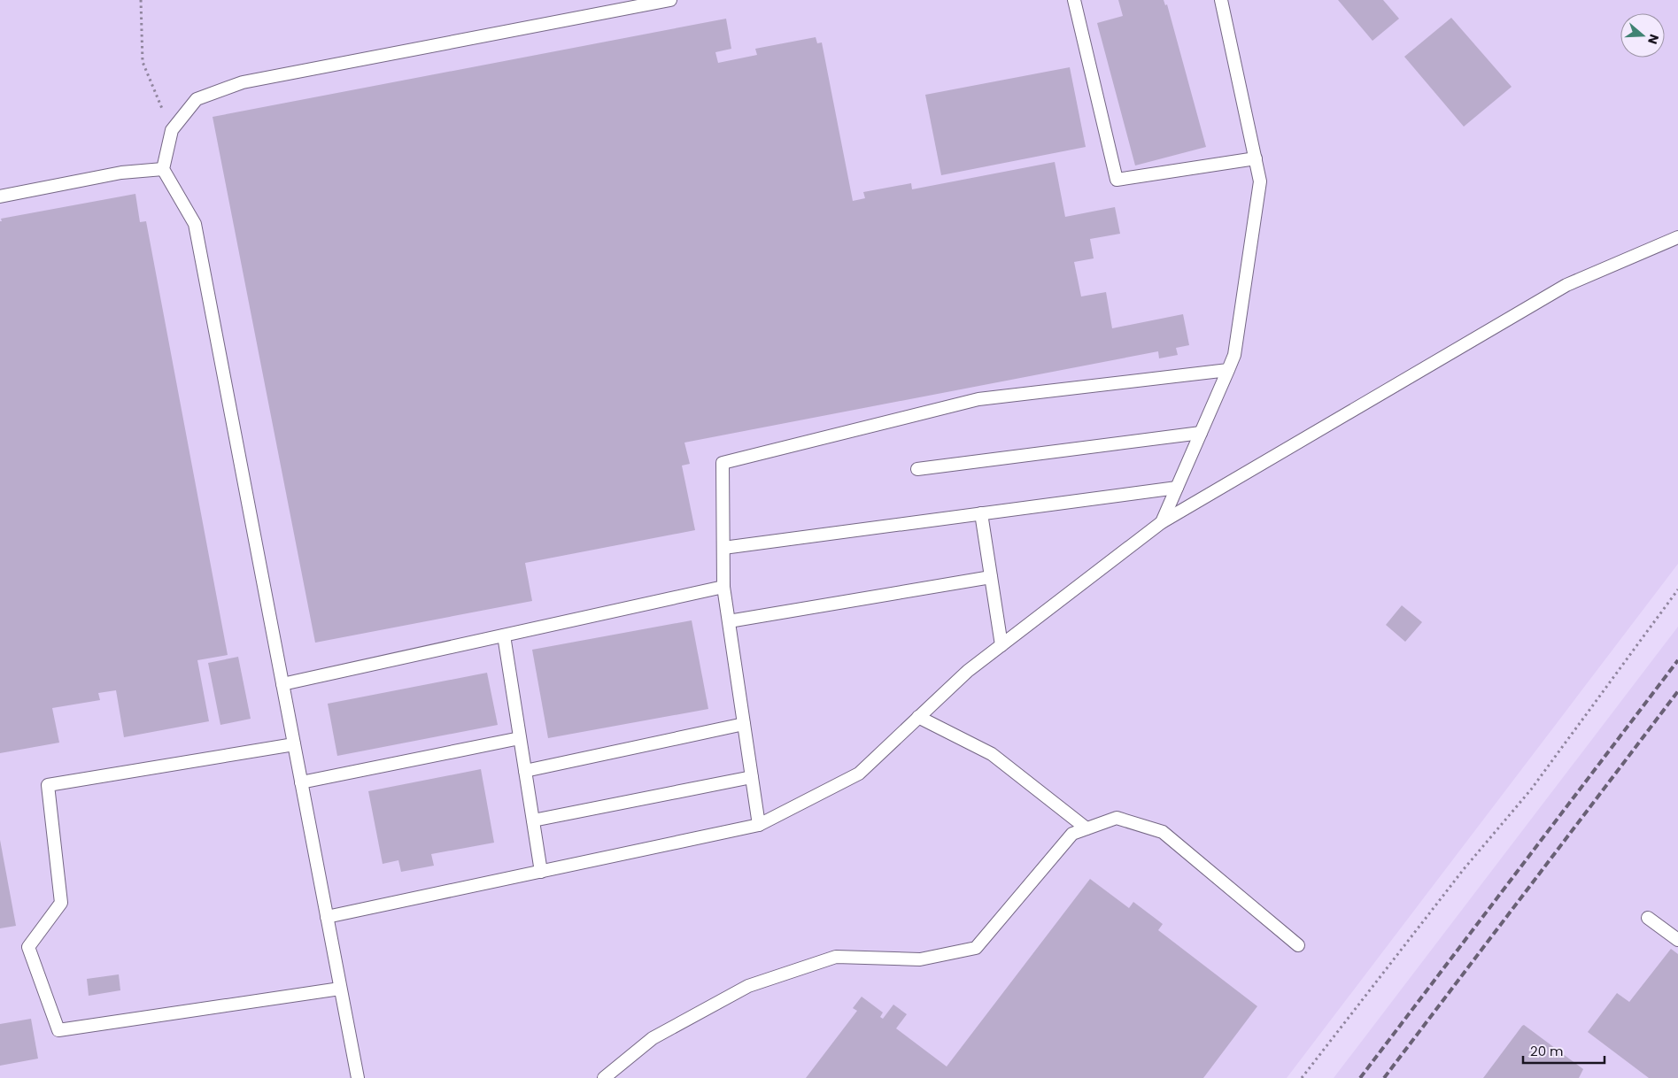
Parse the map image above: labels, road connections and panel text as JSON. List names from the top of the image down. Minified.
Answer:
{"scale_bar":"20 m","north":"right"}
